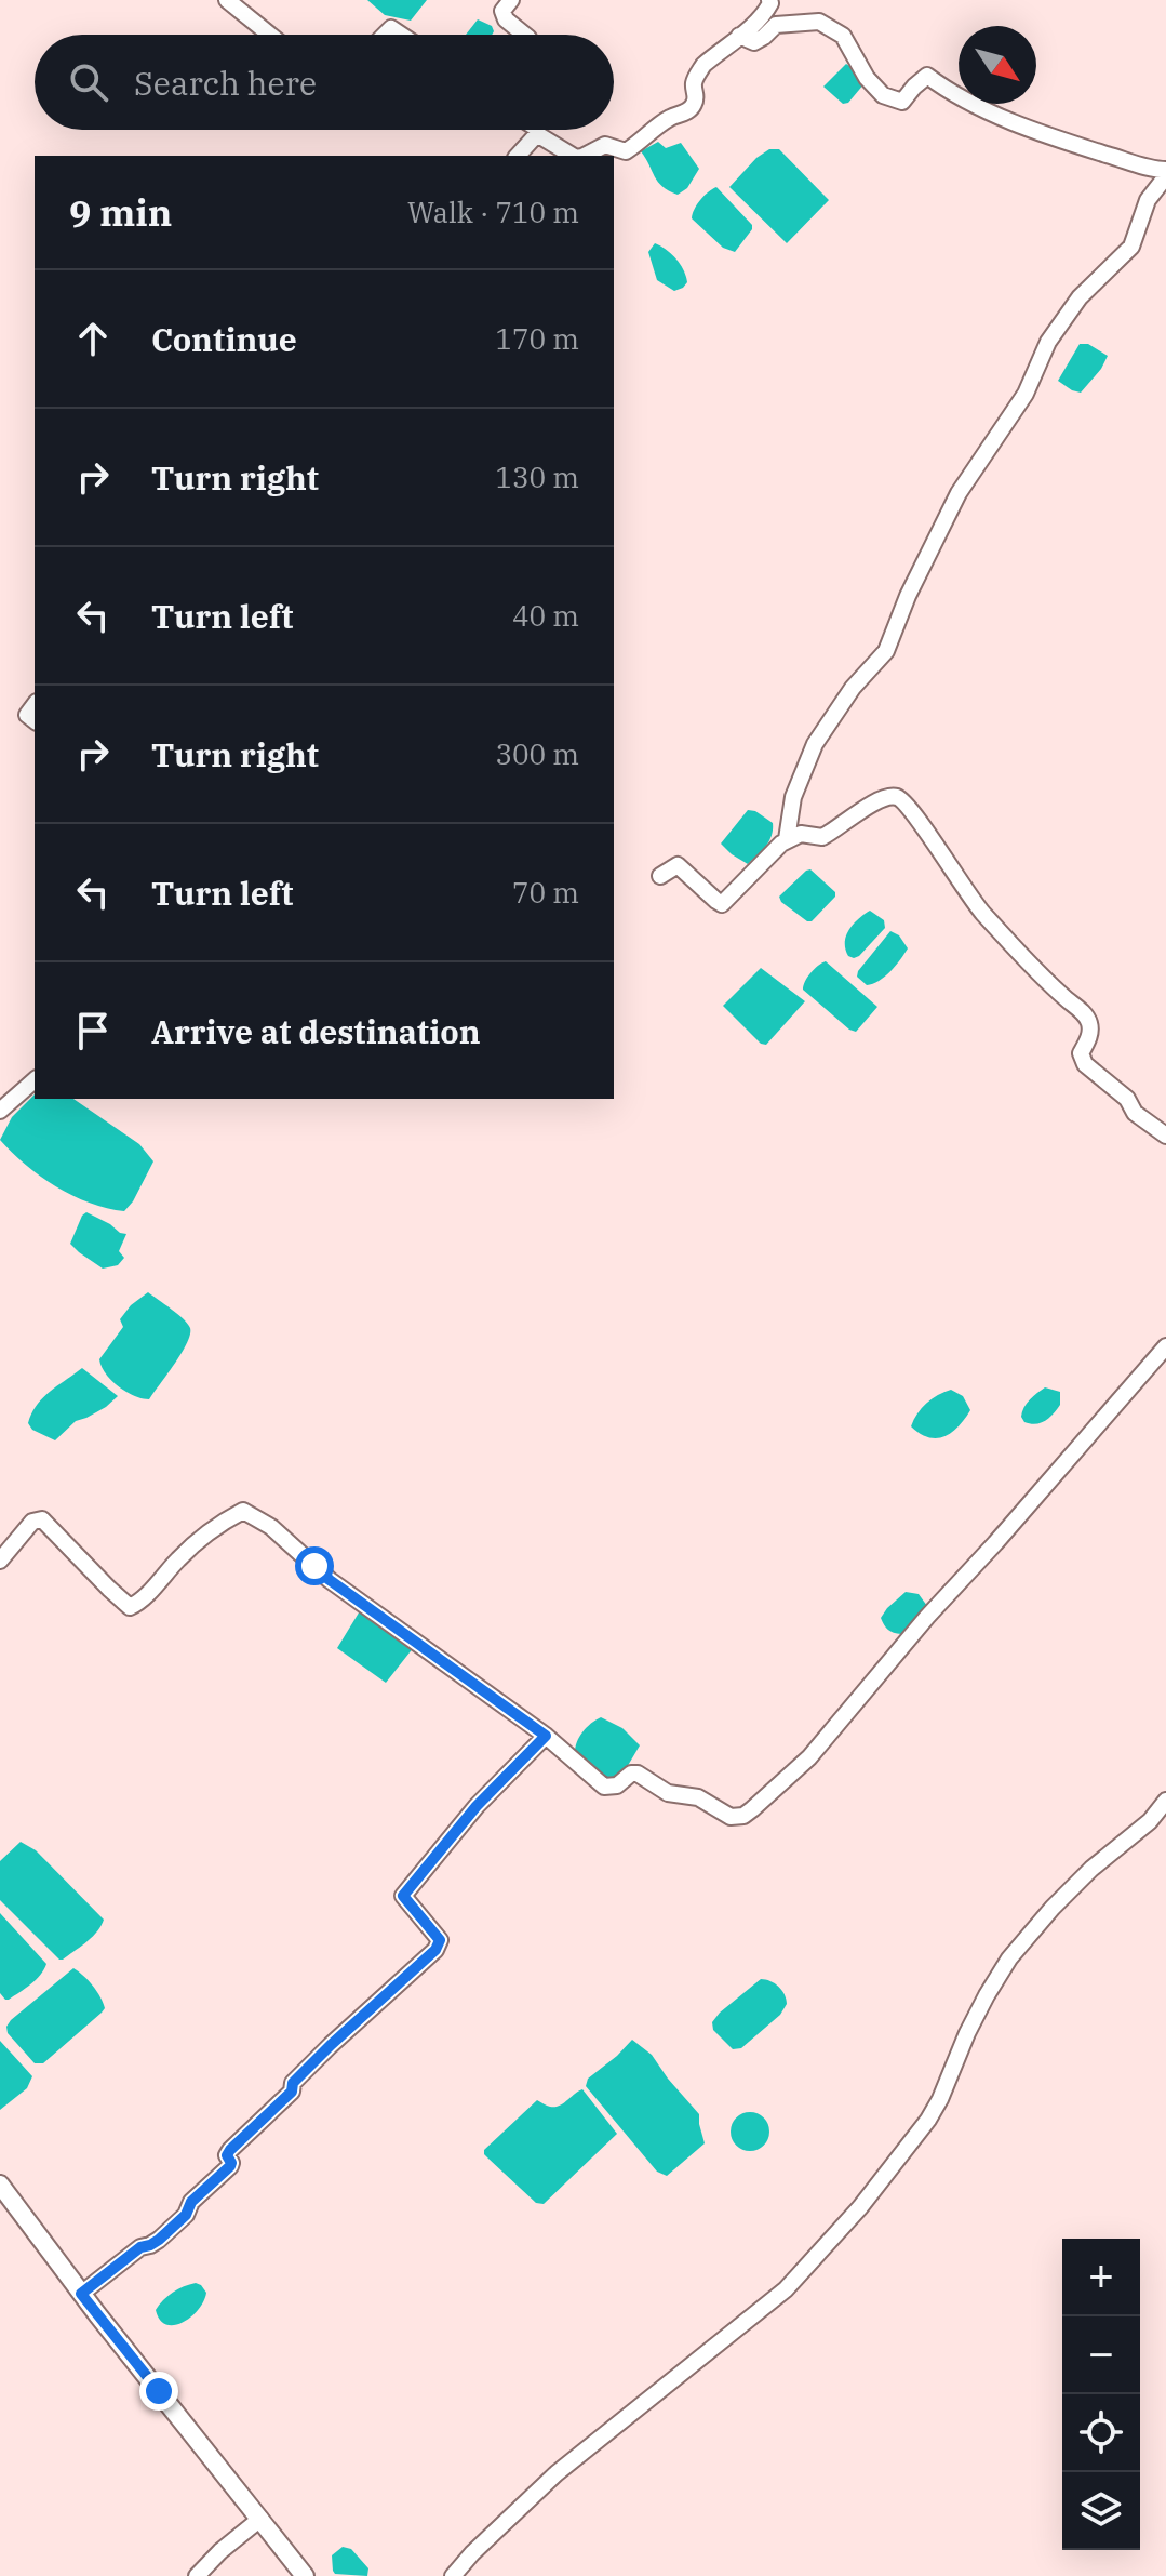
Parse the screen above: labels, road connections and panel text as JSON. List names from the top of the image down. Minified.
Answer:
{"north":"bottom right","page":{"search":"Search here","heading":["9 min","Walk · 710 m"],"list":[["Continue","170 m"],["Turn right","130 m"],["Turn left","40 m"],["Turn right","300 m"],["Turn left","70 m"],"Arrive at destination"],"map_buttons":["+","−"]}}
